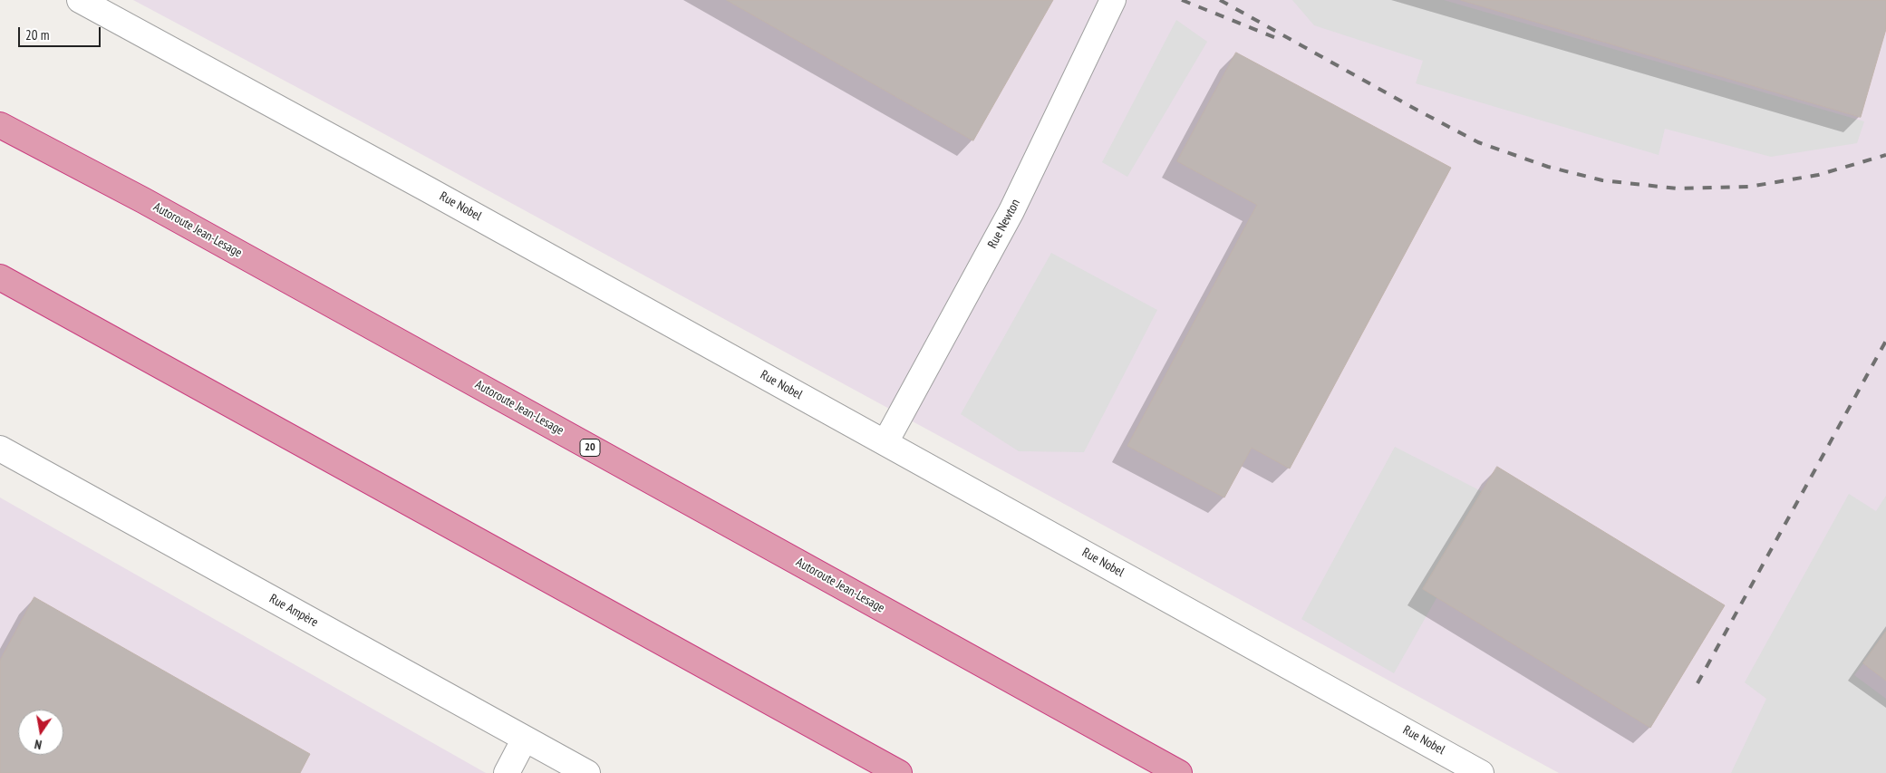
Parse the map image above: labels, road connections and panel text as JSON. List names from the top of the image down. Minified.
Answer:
{"streets":{"highway":["Autoroute Jean-Lesage","20"],"street":["Rue Nobel","Rue Newton","Rue Ampère"]},"crossings":[["Rue Nobel","Rue Newton"]],"scale_bar":"20 m","north":"bottom"}
